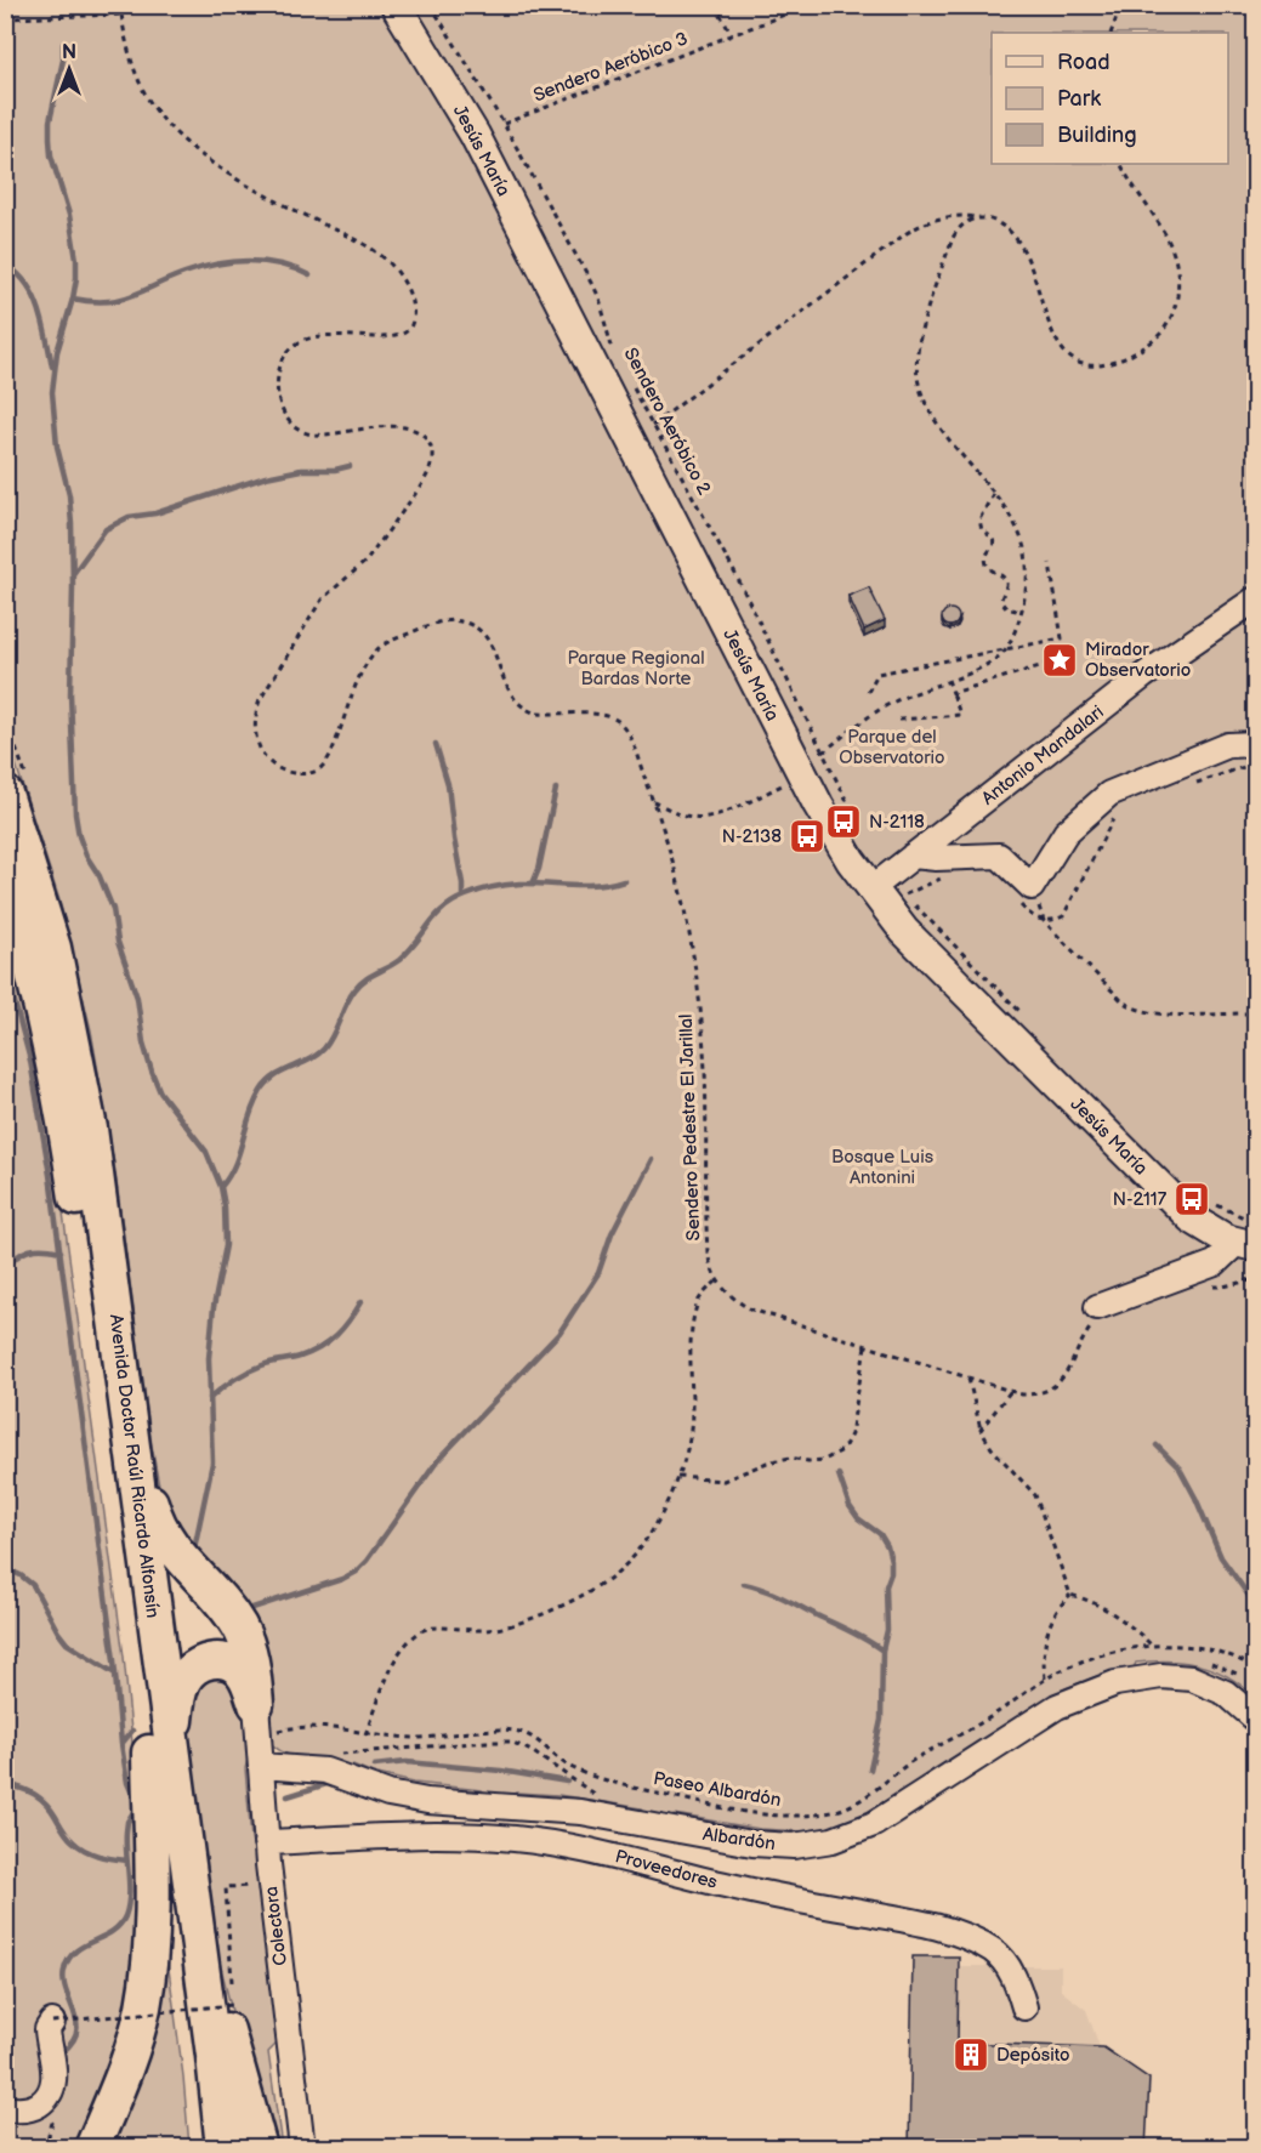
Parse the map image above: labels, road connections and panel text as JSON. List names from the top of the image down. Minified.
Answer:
{"streets":{"highway":["Avenida Doctor Raúl Ricardo Alfonsín"],"main road":["Jesús María"],"street":["Antonio Mandalari","Albardón","Proveedores","Colectora"],"path":["Sendero Aeróbico 3","Sendero Aeróbico 2","Sendero Pedestre El Jarillal","Paseo Albardón"]},"crossings":[["Sendero Aeróbico 3","Sendero Aeróbico 2"],["Jesús María","Antonio Mandalari"],["Paseo Albardón","Colectora"],["Albardón","Colectora"],["Proveedores","Colectora"]],"parks":["Parque Regional Bardas Norte","Parque del Observatorio","Bosque Luis Antonini"],"places":{"place":["Mirador Observatorio"],"bus stop":["N-2118","N-2138","N-2117"],"building":["Depósito"]},"legend":["Road","Park","Building"],"north":"top"}
